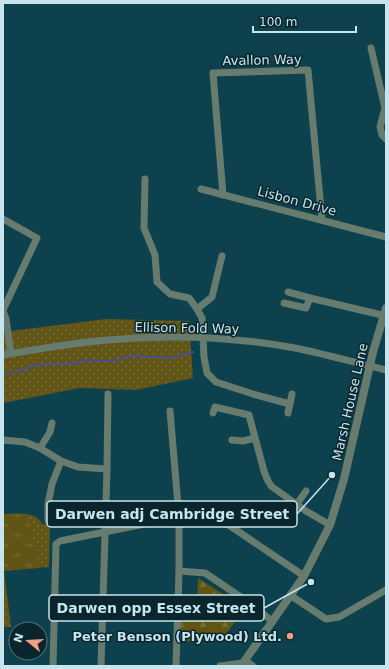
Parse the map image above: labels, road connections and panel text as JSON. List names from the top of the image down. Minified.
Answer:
{"streets":{"street":["Avallon Way","Lisbon Drive","Ellison Fold Way","Marsh House Lane"]},"crossings":[["Avallon Way","Lisbon Drive"],["Ellison Fold Way","Marsh House Lane"]],"places":["Darwen adj Cambridge Street","Darwen opp Essex Street","Peter Benson (Plywood) Ltd."],"scale_bar":"100 m","north":"left"}
